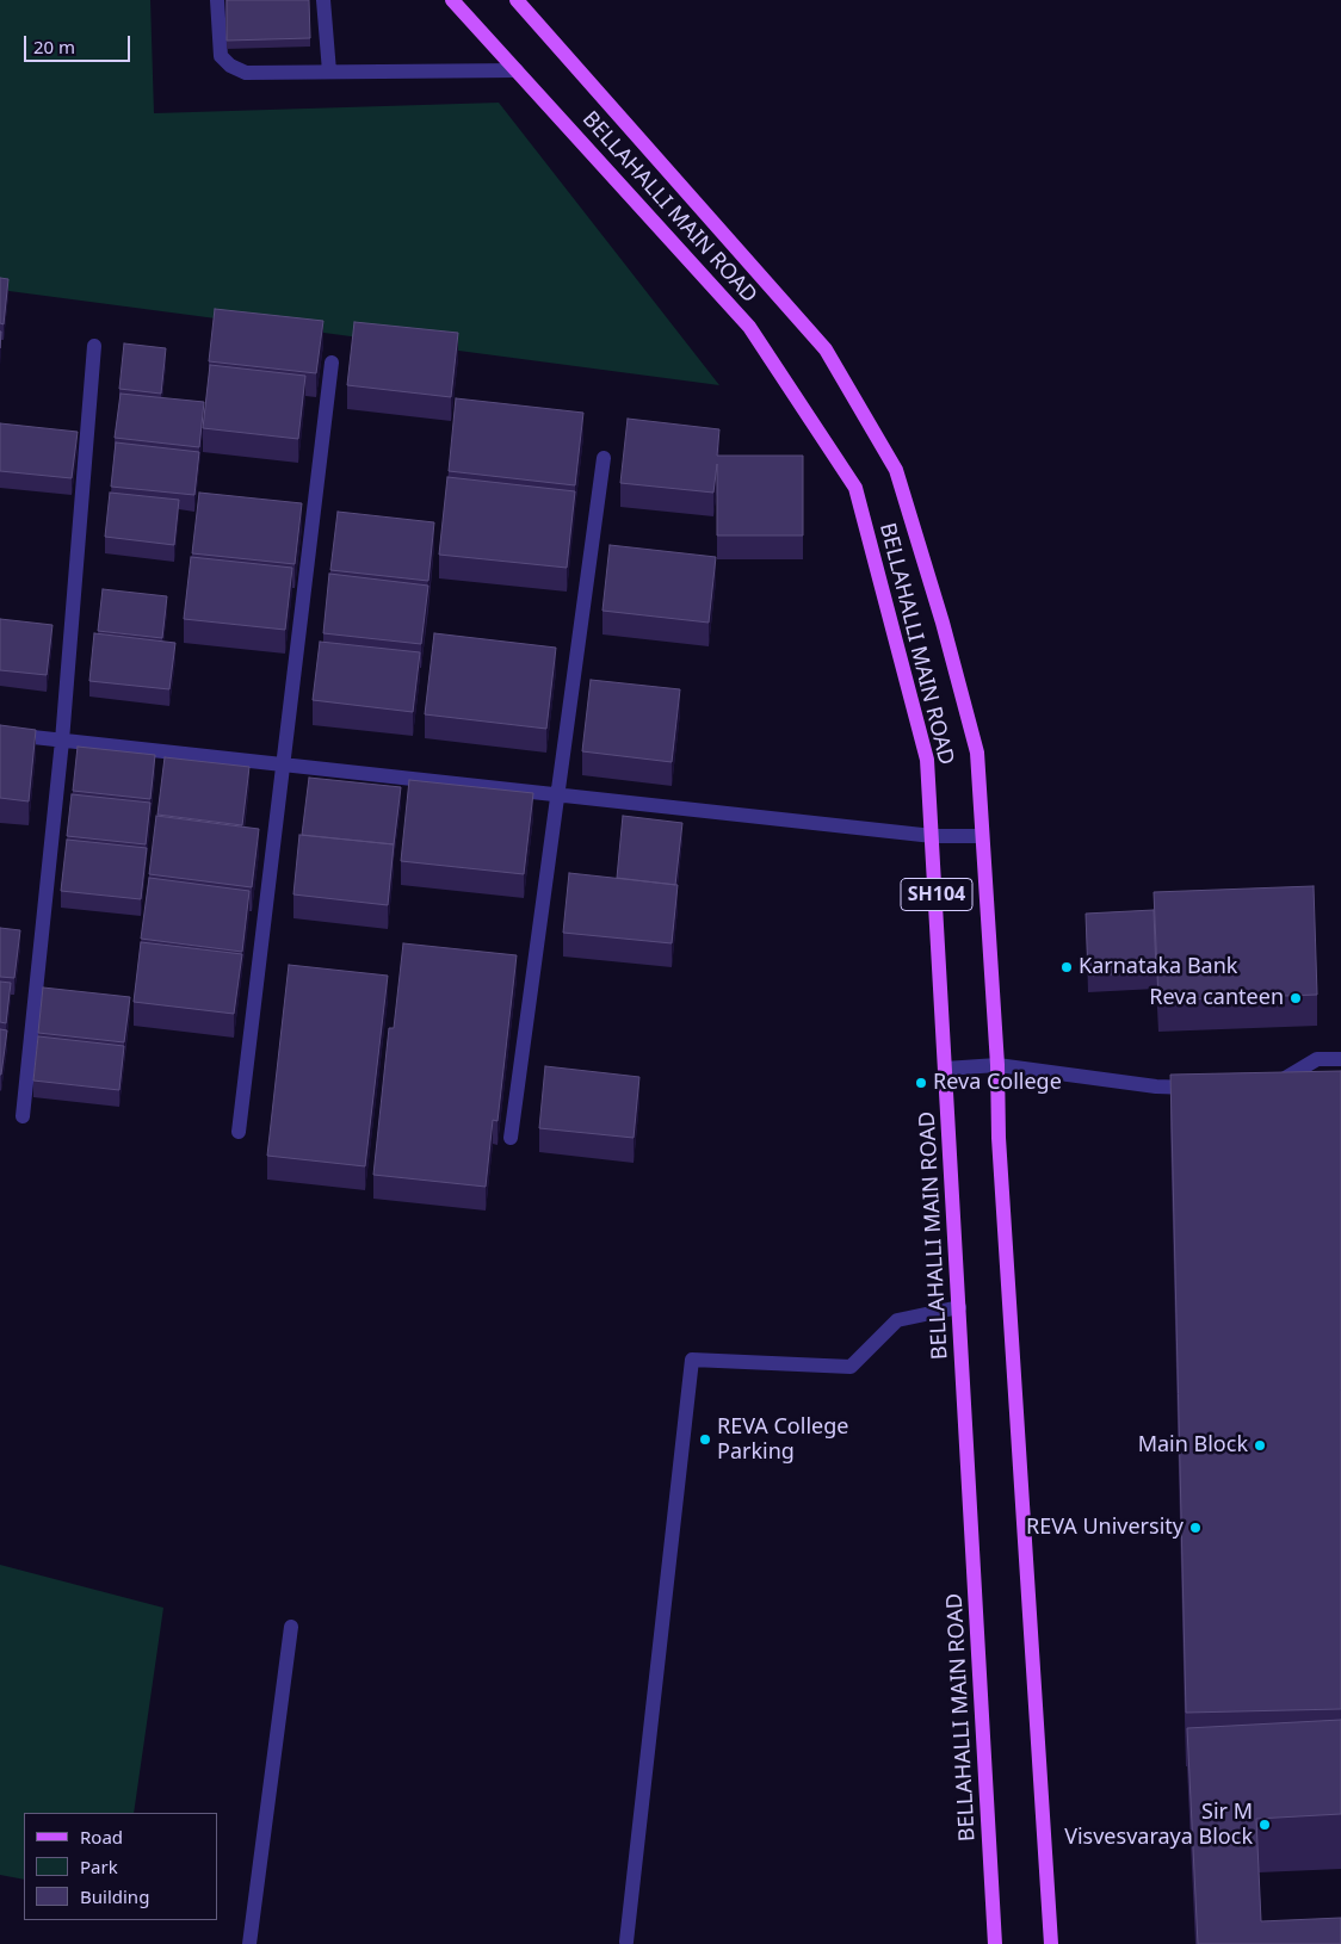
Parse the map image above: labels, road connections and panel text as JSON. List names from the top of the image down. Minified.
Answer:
{"streets":{"main road":["BELLAHALLI MAIN ROAD","SH104"]},"places":["Karnataka Bank","Reva canteen","Reva College","REVA College Parking","Main Block","REVA University","Sir M Visvesvaraya Block"],"legend":["Road","Park","Building"],"scale_bar":"20 m"}
